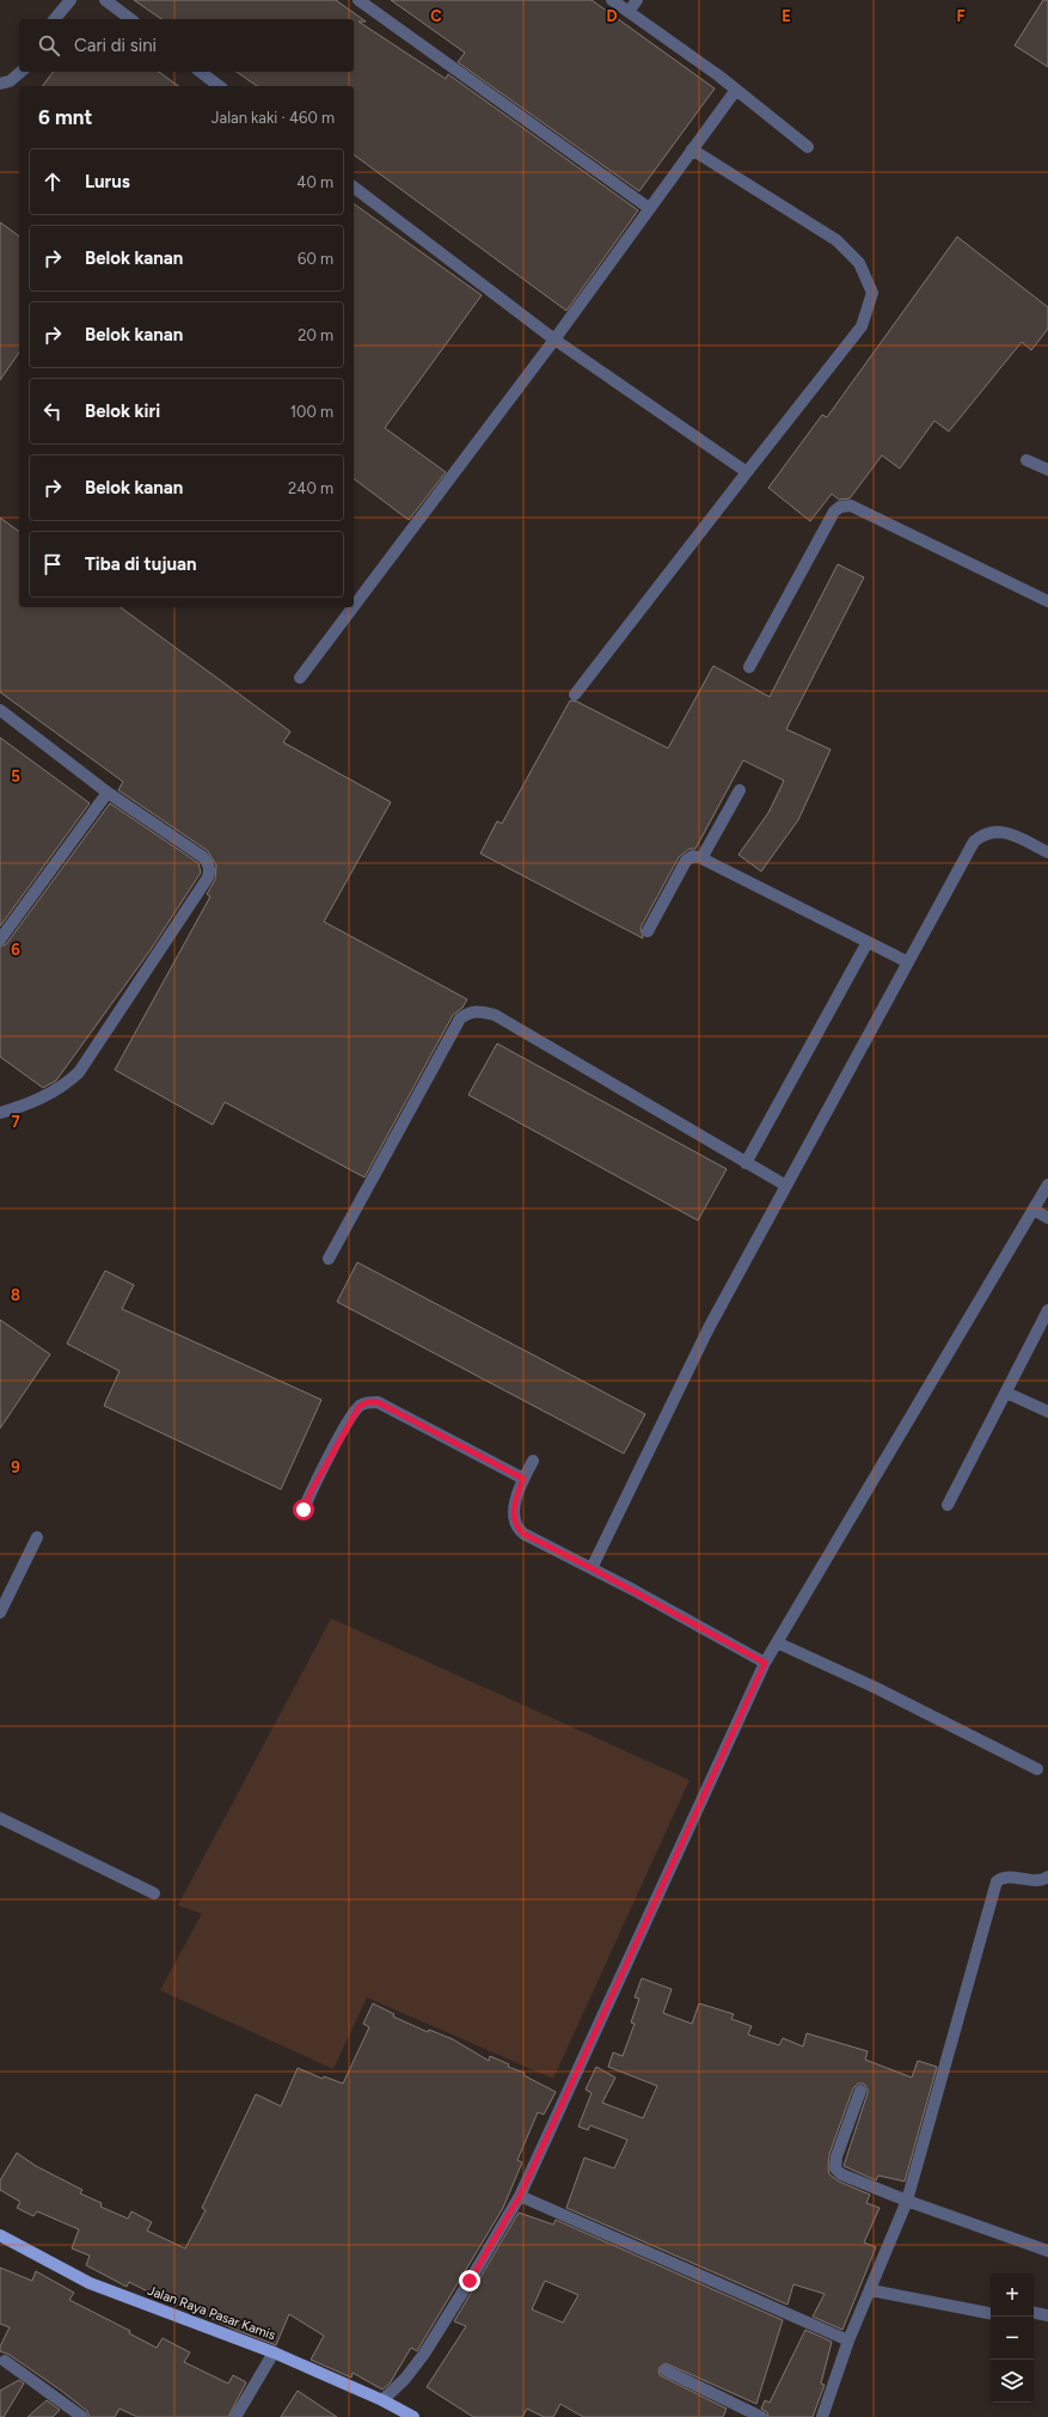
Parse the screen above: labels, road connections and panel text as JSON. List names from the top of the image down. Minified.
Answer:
{"streets":{"main road":["Jalan Raya Pasar Kamis"]},"page":{"search":"Cari di sini","heading":["6 mnt","Jalan kaki · 460 m"],"list":[["Lurus","40 m"],["Belok kanan","60 m"],["Belok kanan","20 m"],["Belok kiri","100 m"],["Belok kanan","240 m"],"Tiba di tujuan"],"map_buttons":["+","−"]},"grid":{"columns":["C","D","E","F"],"rows":["5","6","7","8","9"]}}
